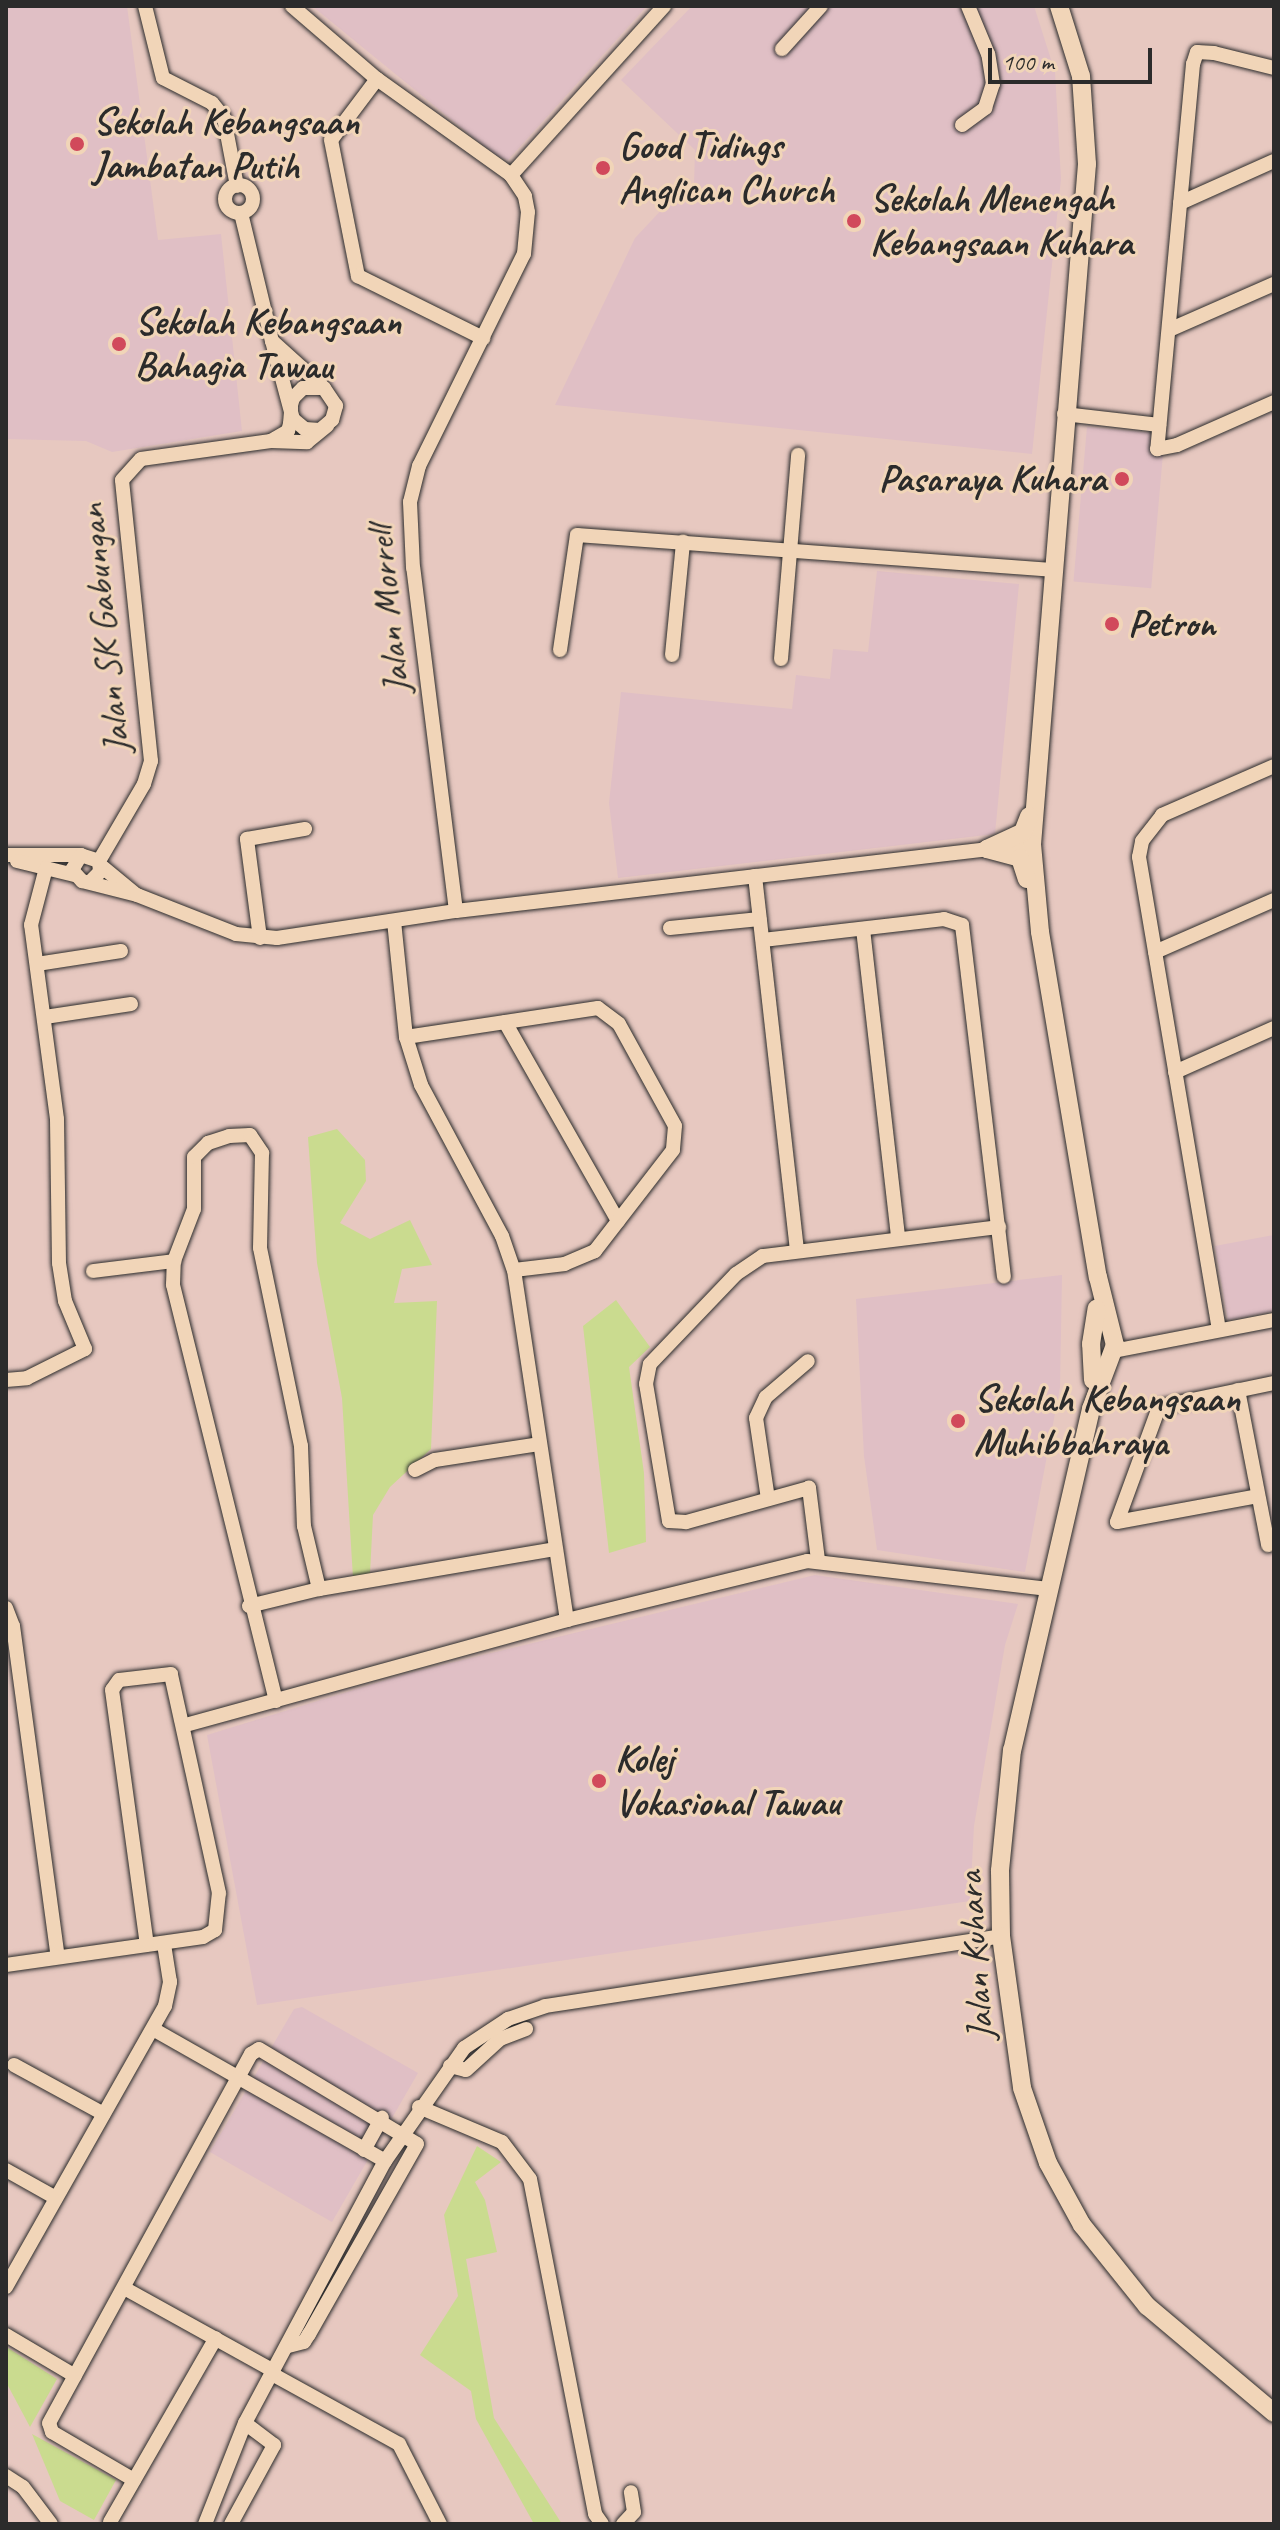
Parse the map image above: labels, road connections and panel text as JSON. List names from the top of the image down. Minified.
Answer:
{"streets":{"main road":["Jalan Kuhara"],"street":["Jalan Morrell","Jalan SK Gabungan"]},"places":["Sekolah Kebangsaan Jambatan Putih","Good Tidings Anglican Church","Sekolah Menengah Kebangsaan Kuhara","Sekolah Kebangsaan Bahagia Tawau","Pasaraya Kuhara","Petron","Sekolah Kebangsaan Muhibbahraya","Kolej Vokasional Tawau"],"scale_bar":"100 m"}
